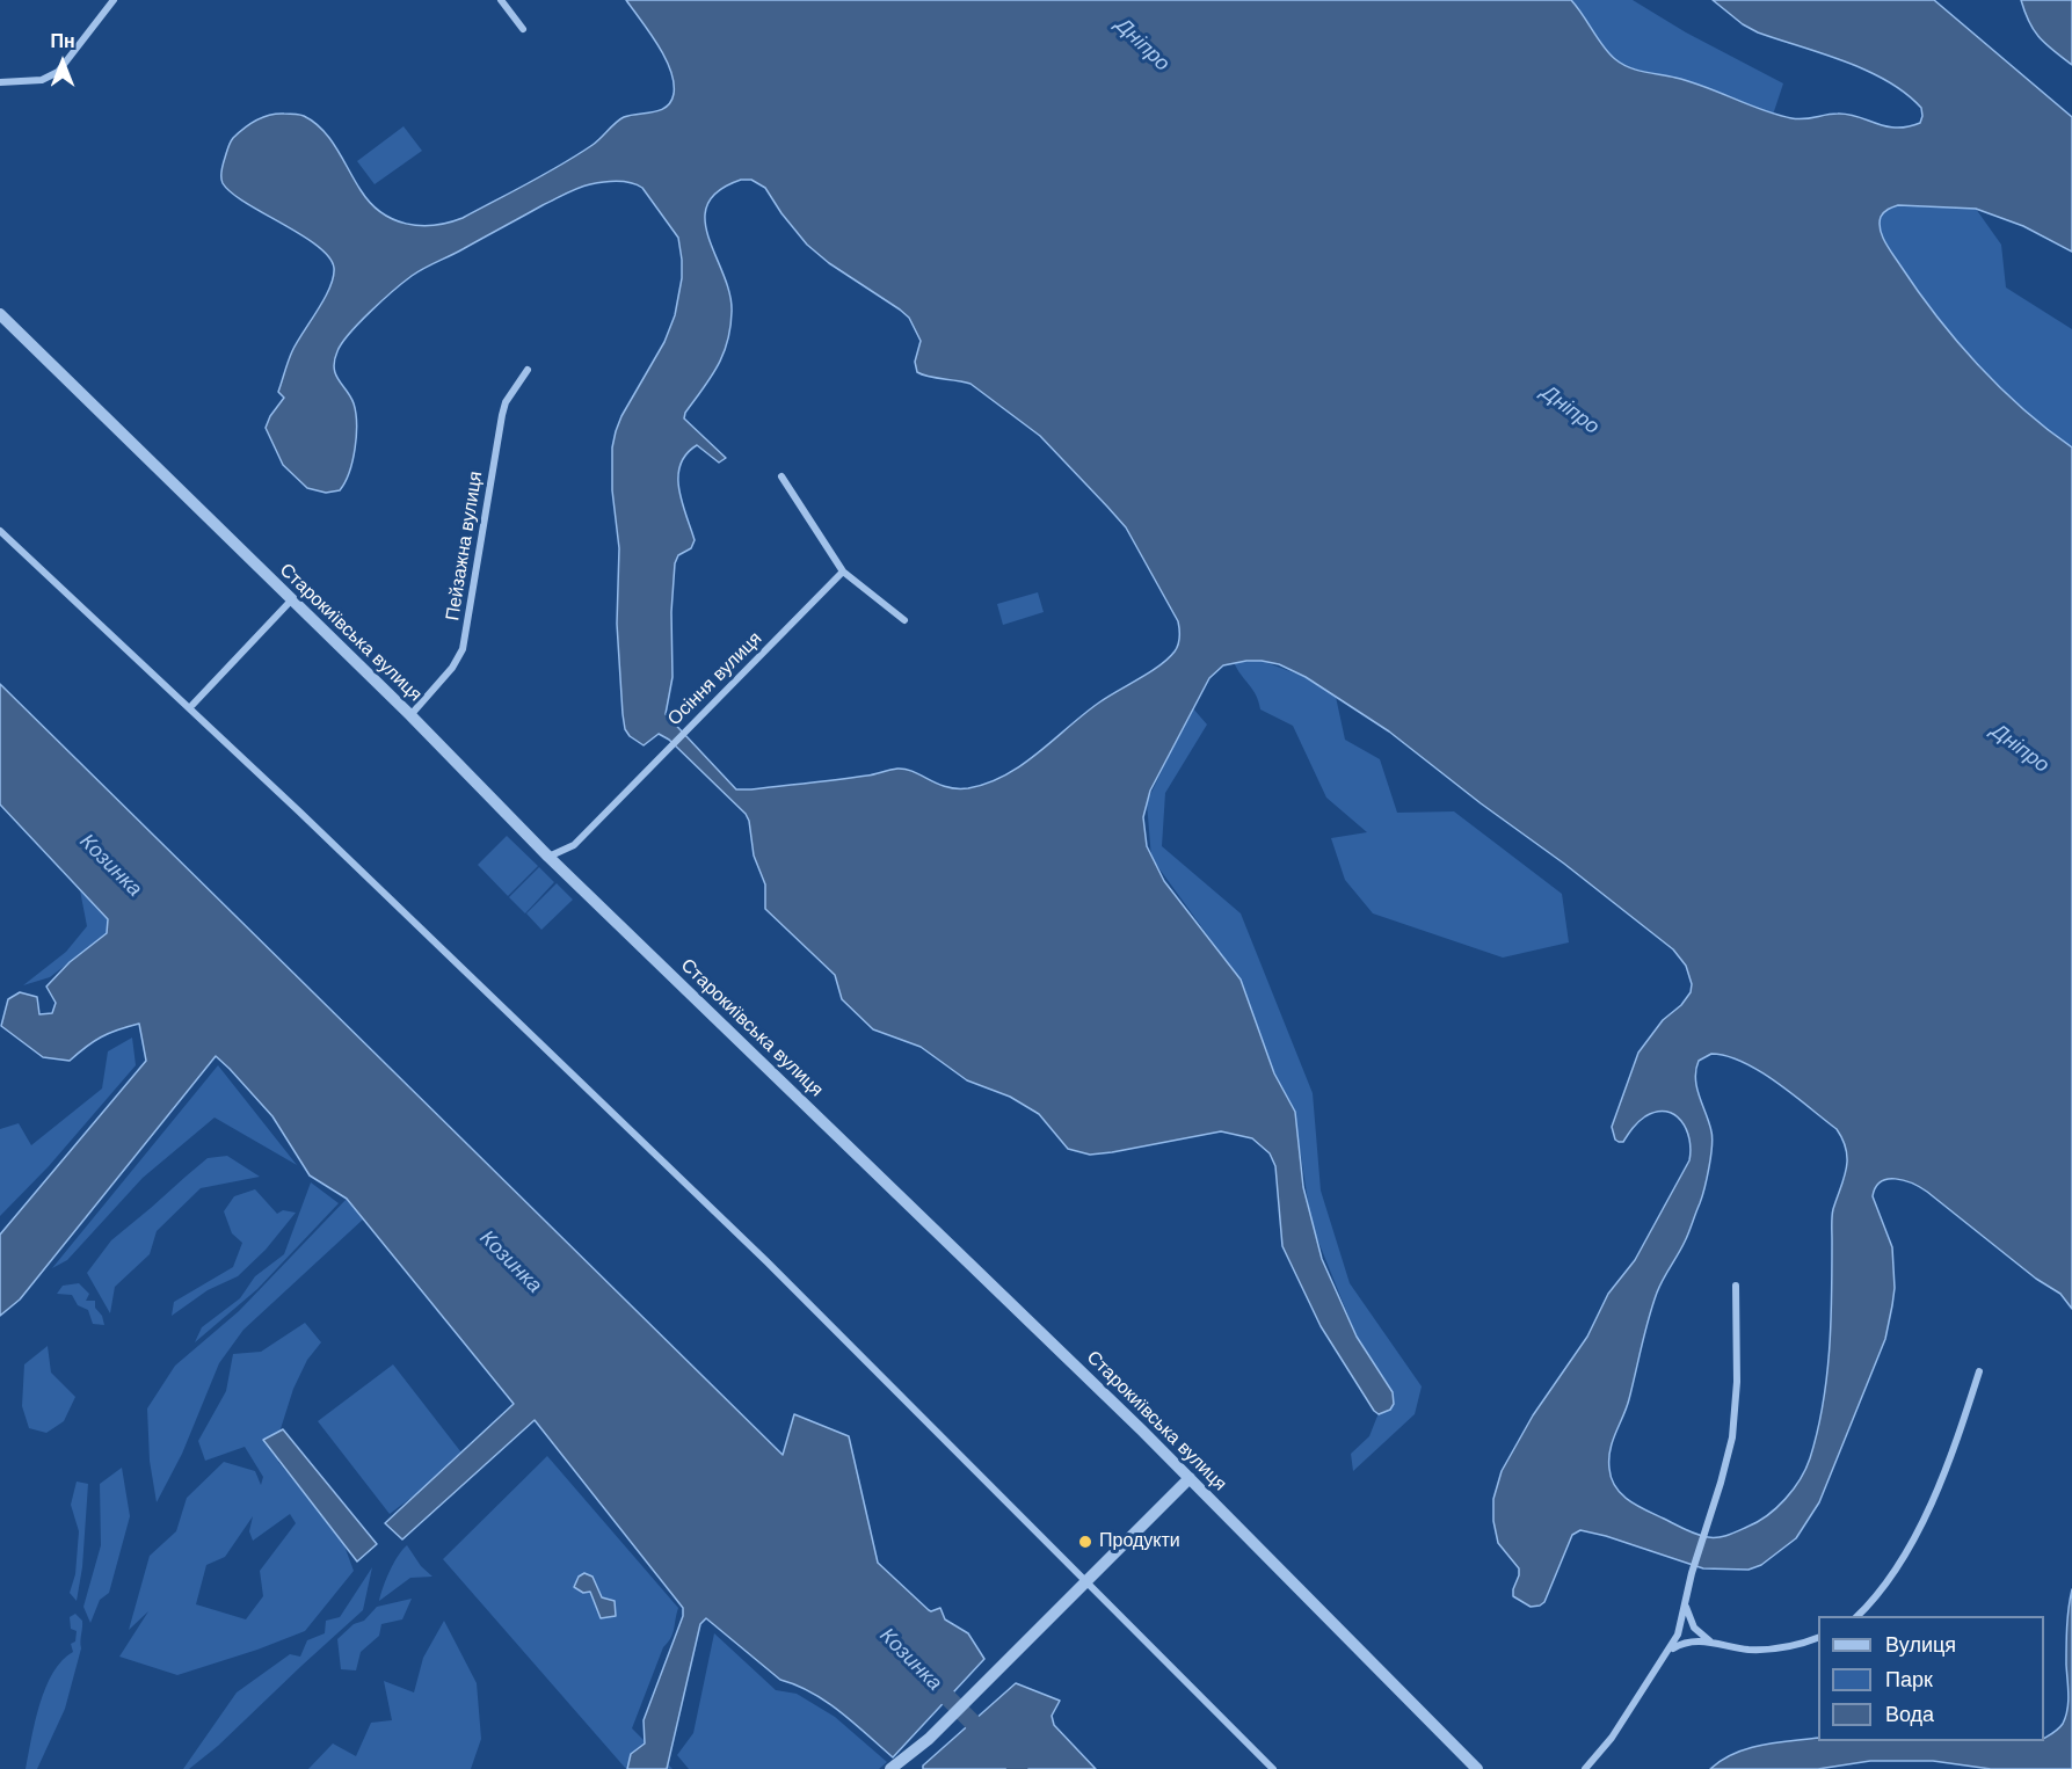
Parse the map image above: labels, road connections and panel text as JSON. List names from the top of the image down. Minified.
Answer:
{"streets":{"street":["Пейзажна вулиця","Старокиївська вулиця","Осіння вулиця"]},"crossings":[["Пейзажна вулиця","Старокиївська вулиця"],["Старокиївська вулиця","Осіння вулиця"]],"water":["Дніпро","Козинка"],"places":["Продукти"],"legend":["Вулиця","Парк","Вода"],"north":"top"}
